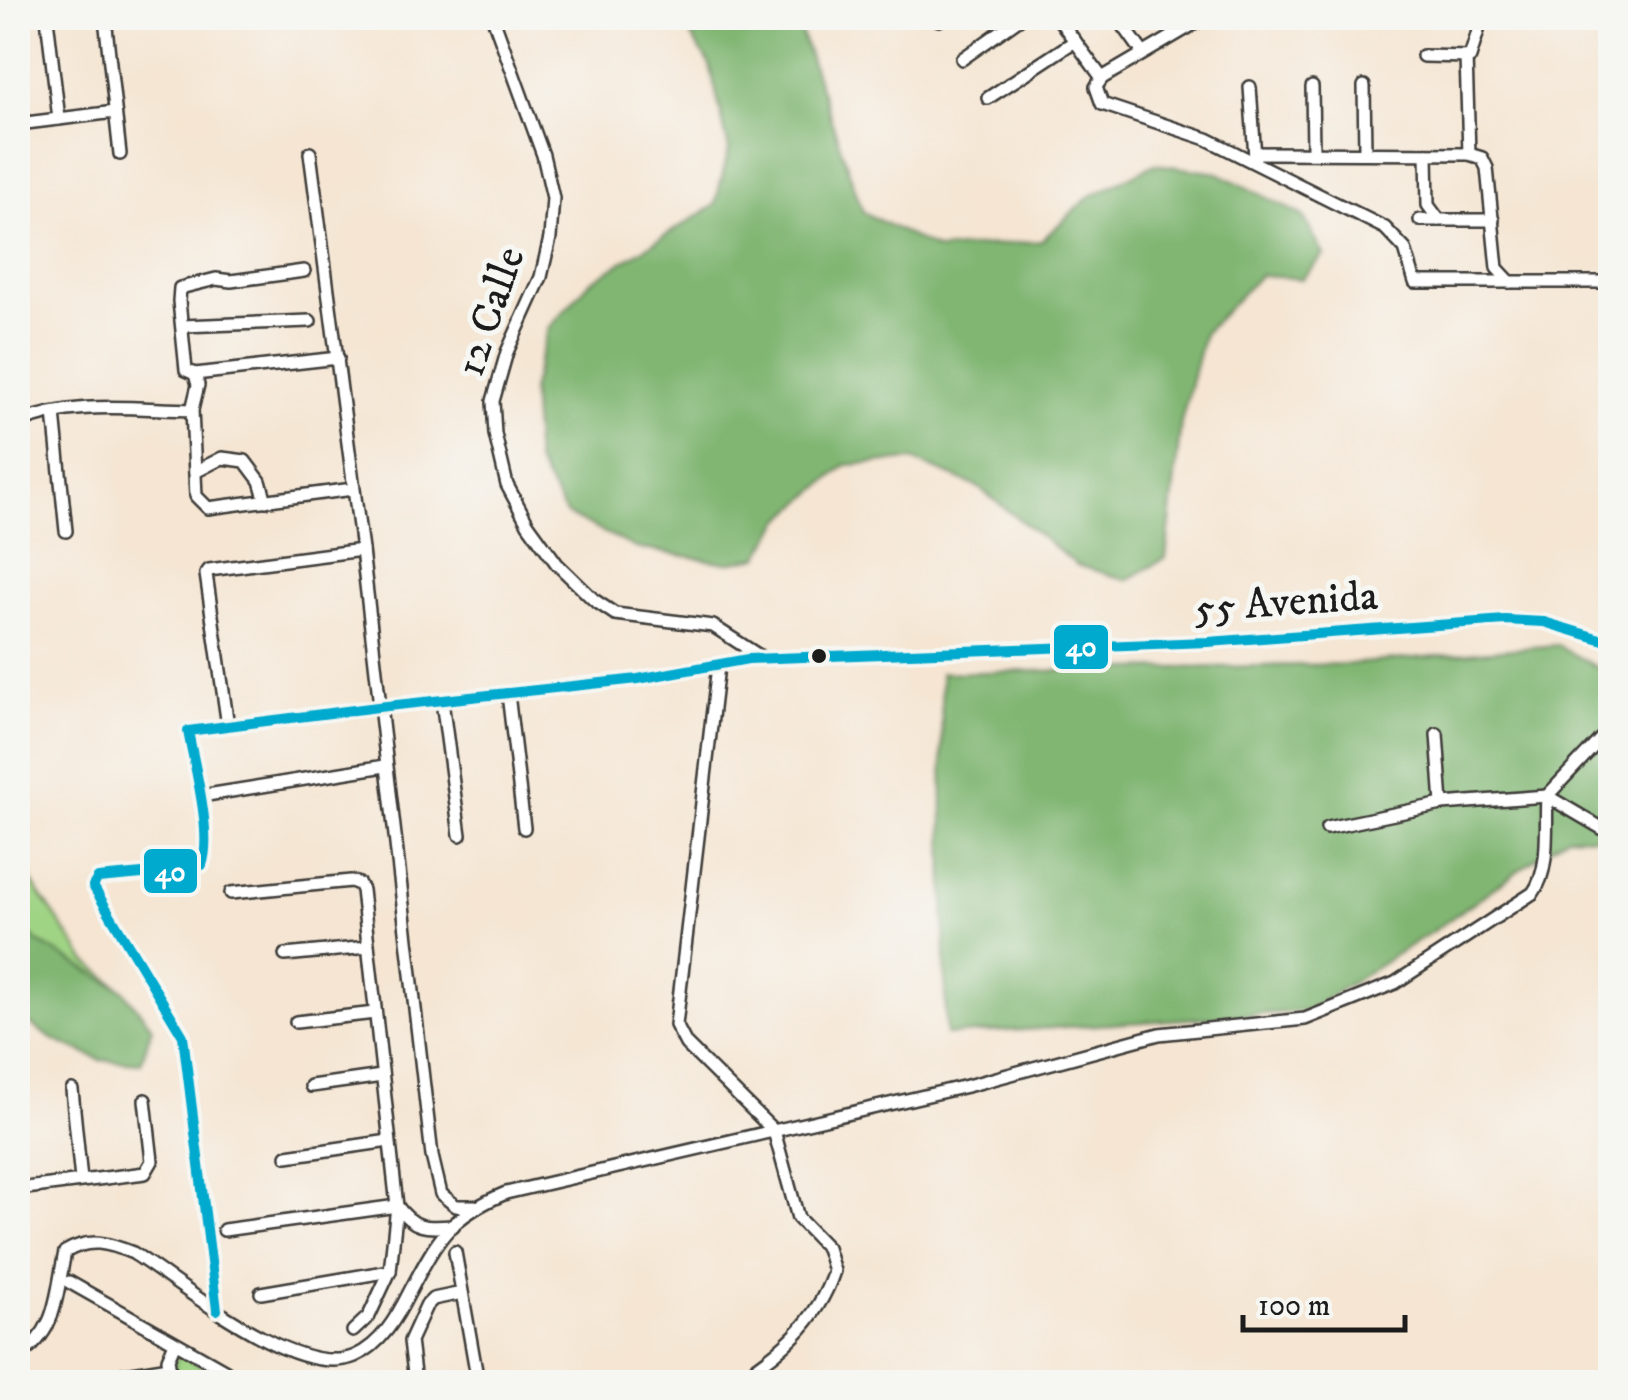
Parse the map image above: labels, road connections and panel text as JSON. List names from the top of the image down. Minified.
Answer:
{"streets":{"street":["12 Calle","55 Avenida"]},"crossings":[["12 Calle","55 Avenida"]],"lines":["transit line 40"],"scale_bar":"100 m"}
